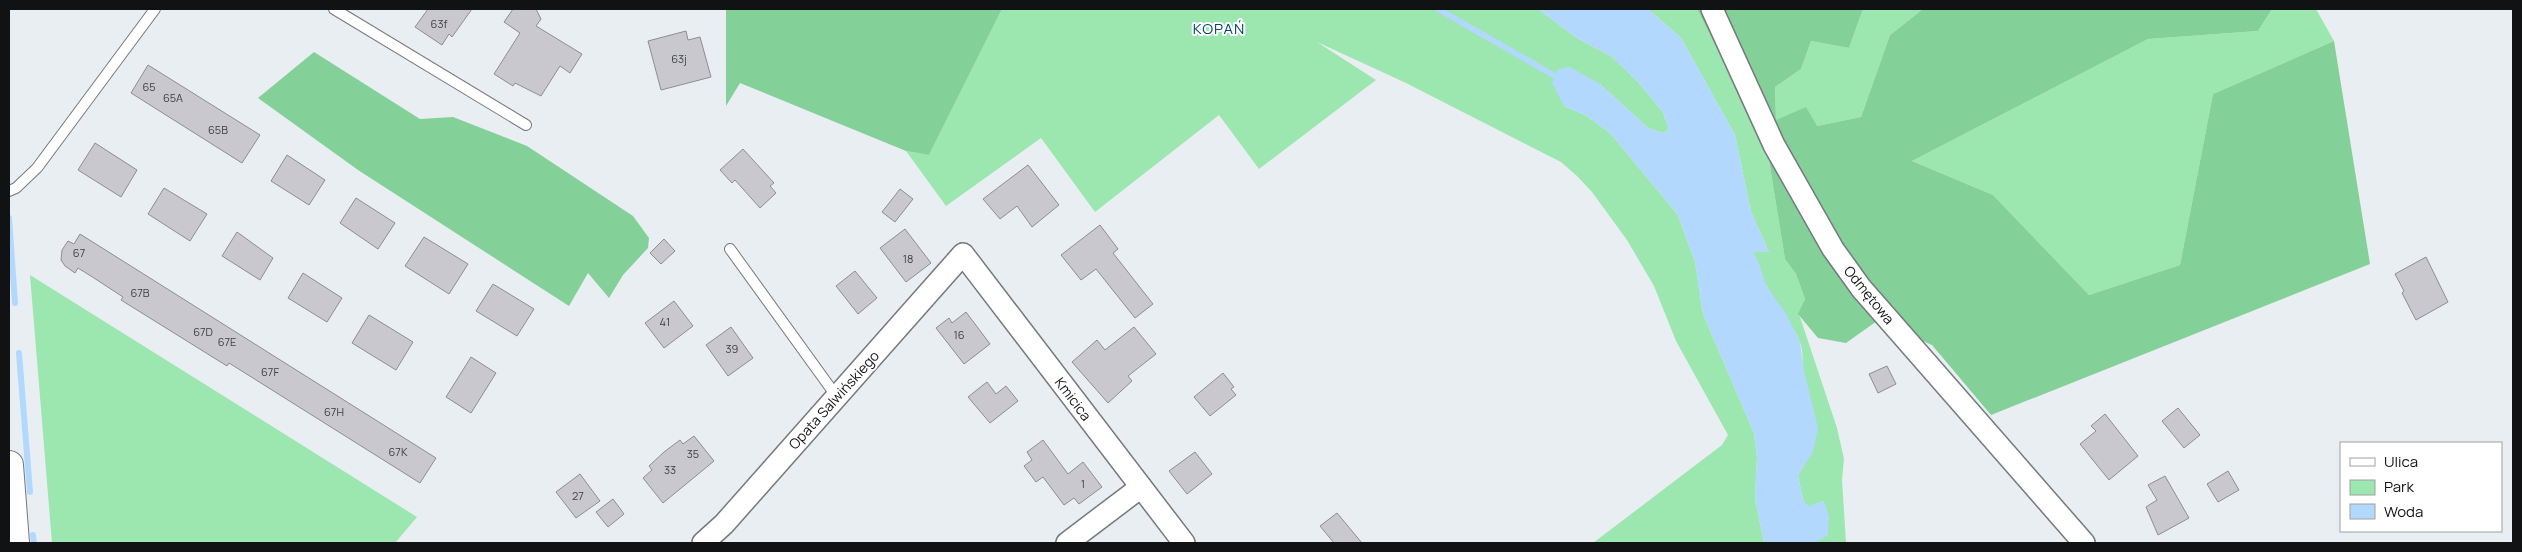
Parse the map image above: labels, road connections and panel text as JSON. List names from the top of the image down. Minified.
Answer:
{"streets":{"street":["Odmętowa","Kmicica","Opata Salwińskiego"]},"crossings":[["Kmicica","Opata Salwińskiego"]],"districts":["KOPAŃ"],"house_numbers":["63f","63j","65","65A","65B","67","18","67B","41","67D","16","67E","39","67F","67H","67K","35","33","1","27"],"legend":["Ulica","Park","Woda"]}
